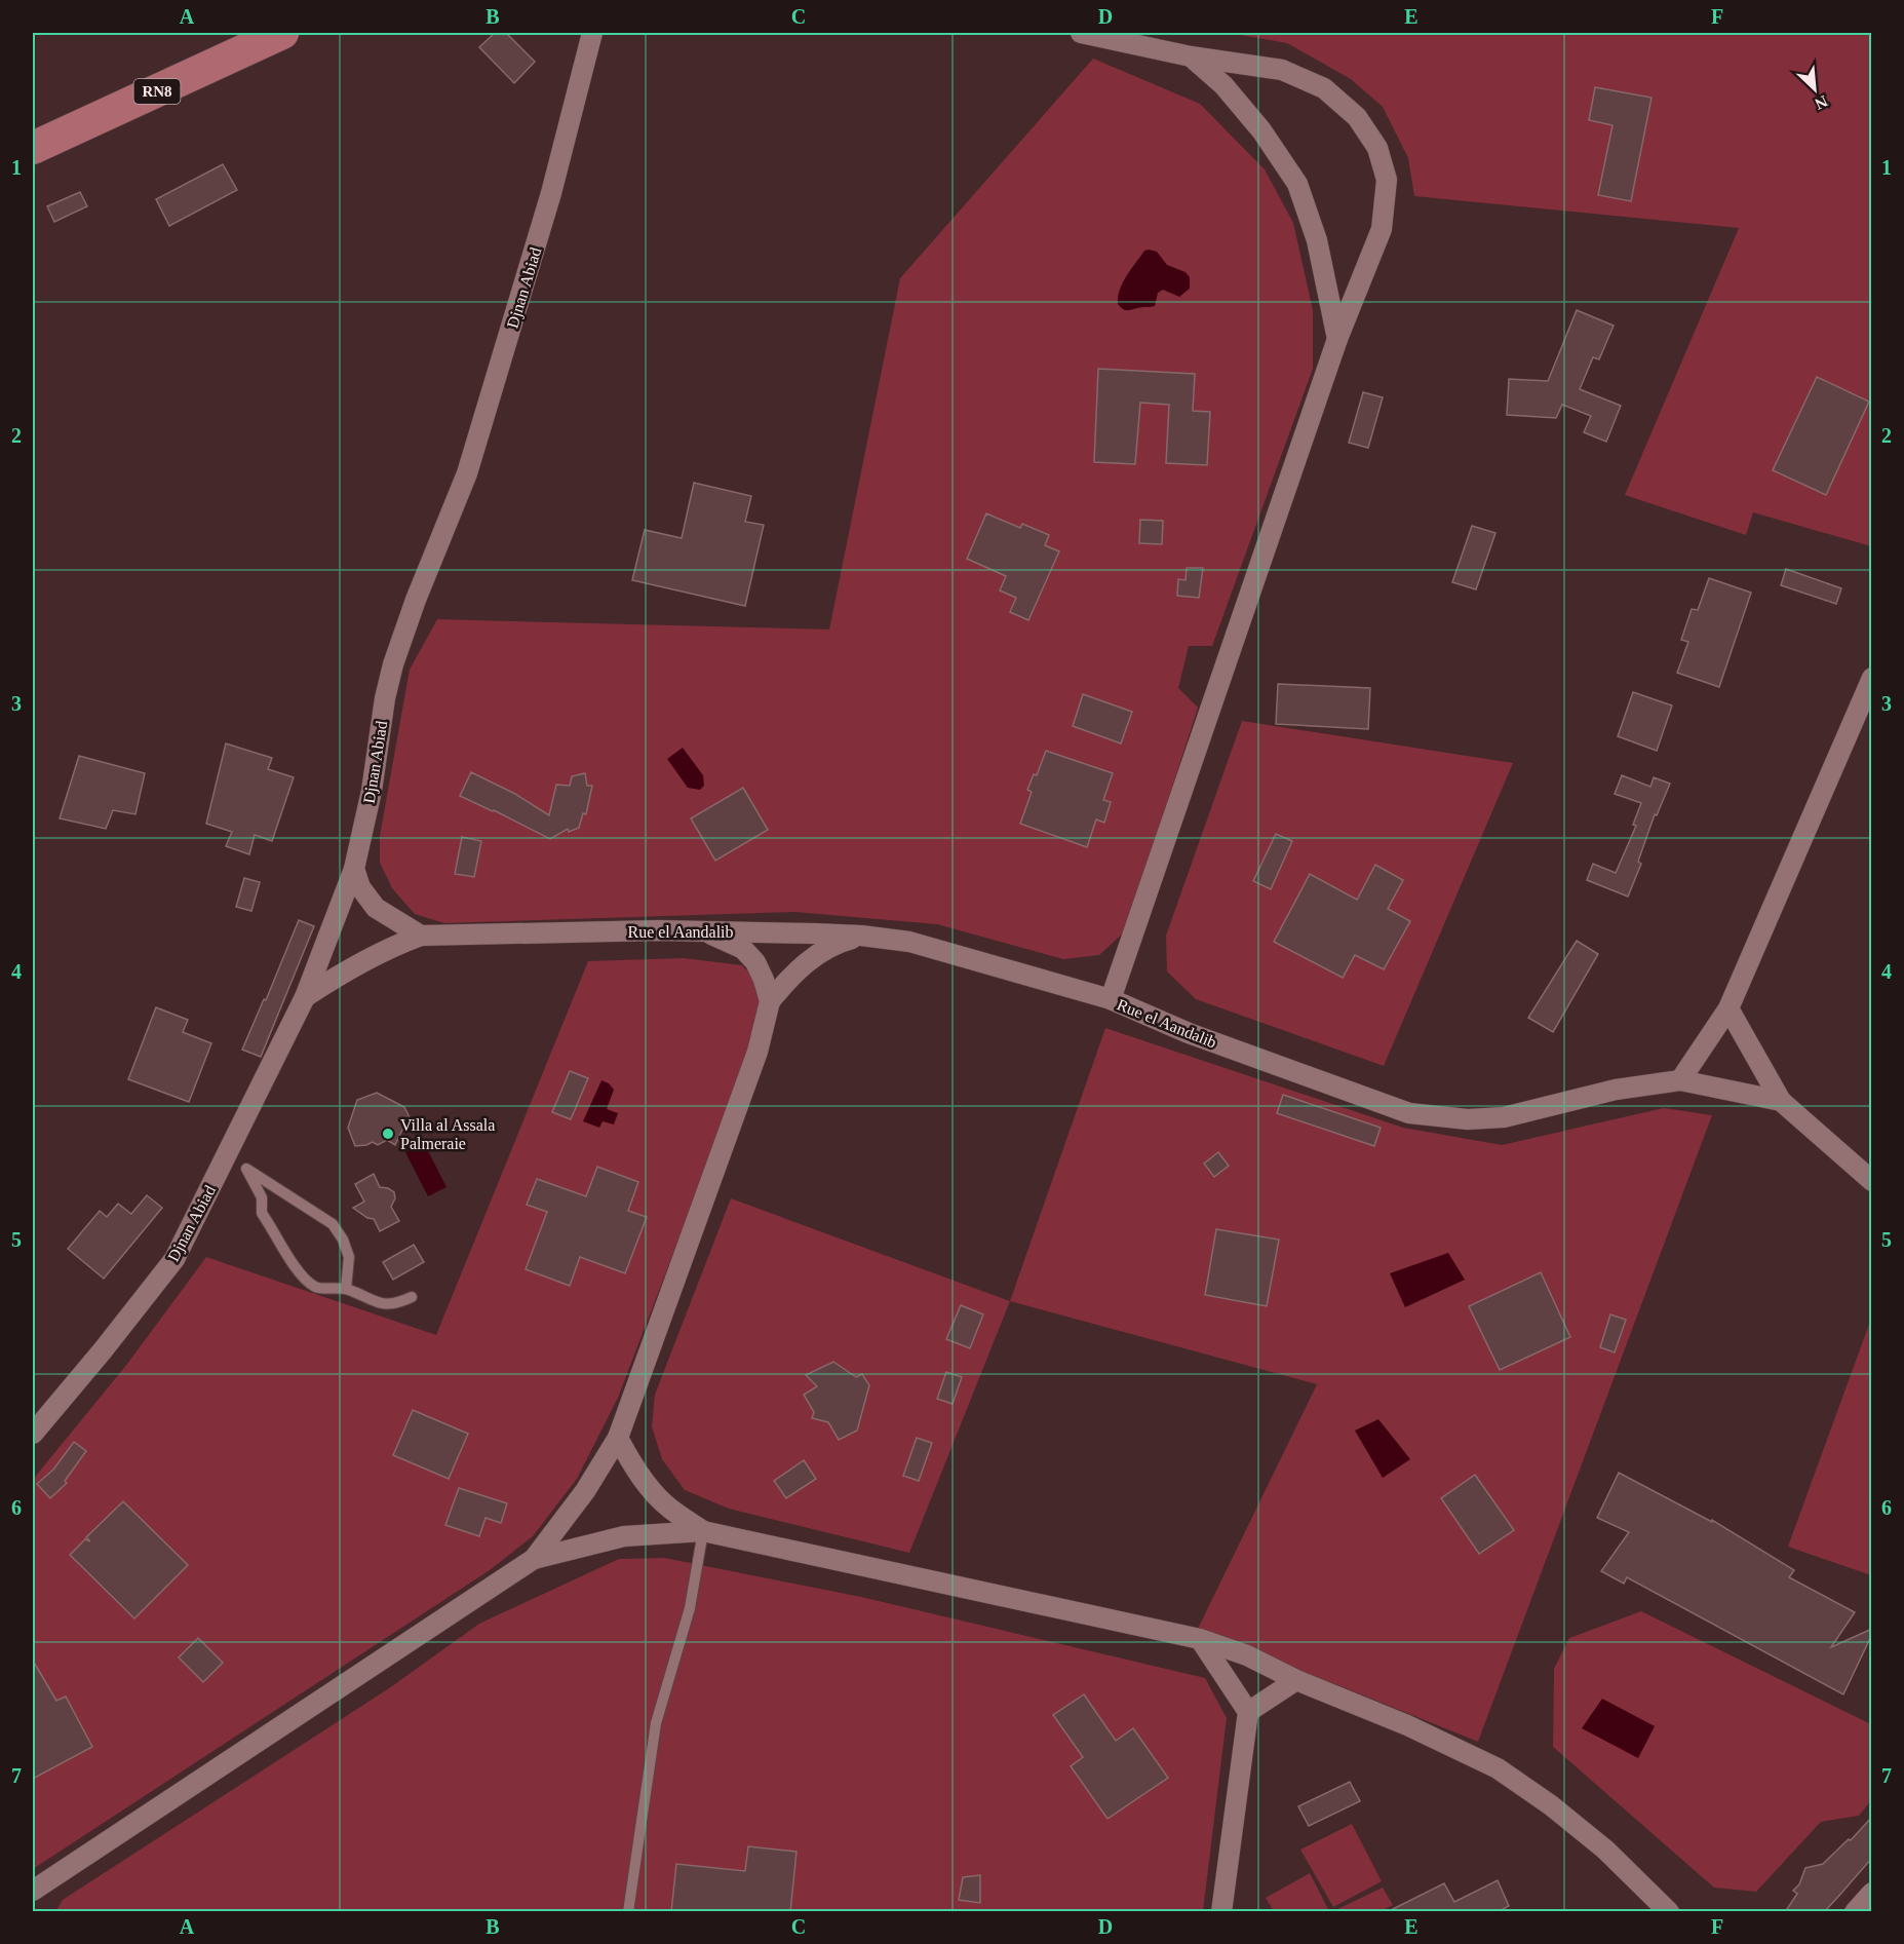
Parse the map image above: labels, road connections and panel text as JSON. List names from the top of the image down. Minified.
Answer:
{"streets":{"main road":["RN8"],"street":["Djnan Abiad","Rue el Aandalib"]},"crossings":[["Djnan Abiad","Rue el Aandalib"]],"places":["Villa al Assala Palmeraie"],"north":"bottom right","grid":{"columns":["A","B","C","D","E","F"],"rows":["1","2","3","4","5","6","7"]}}
